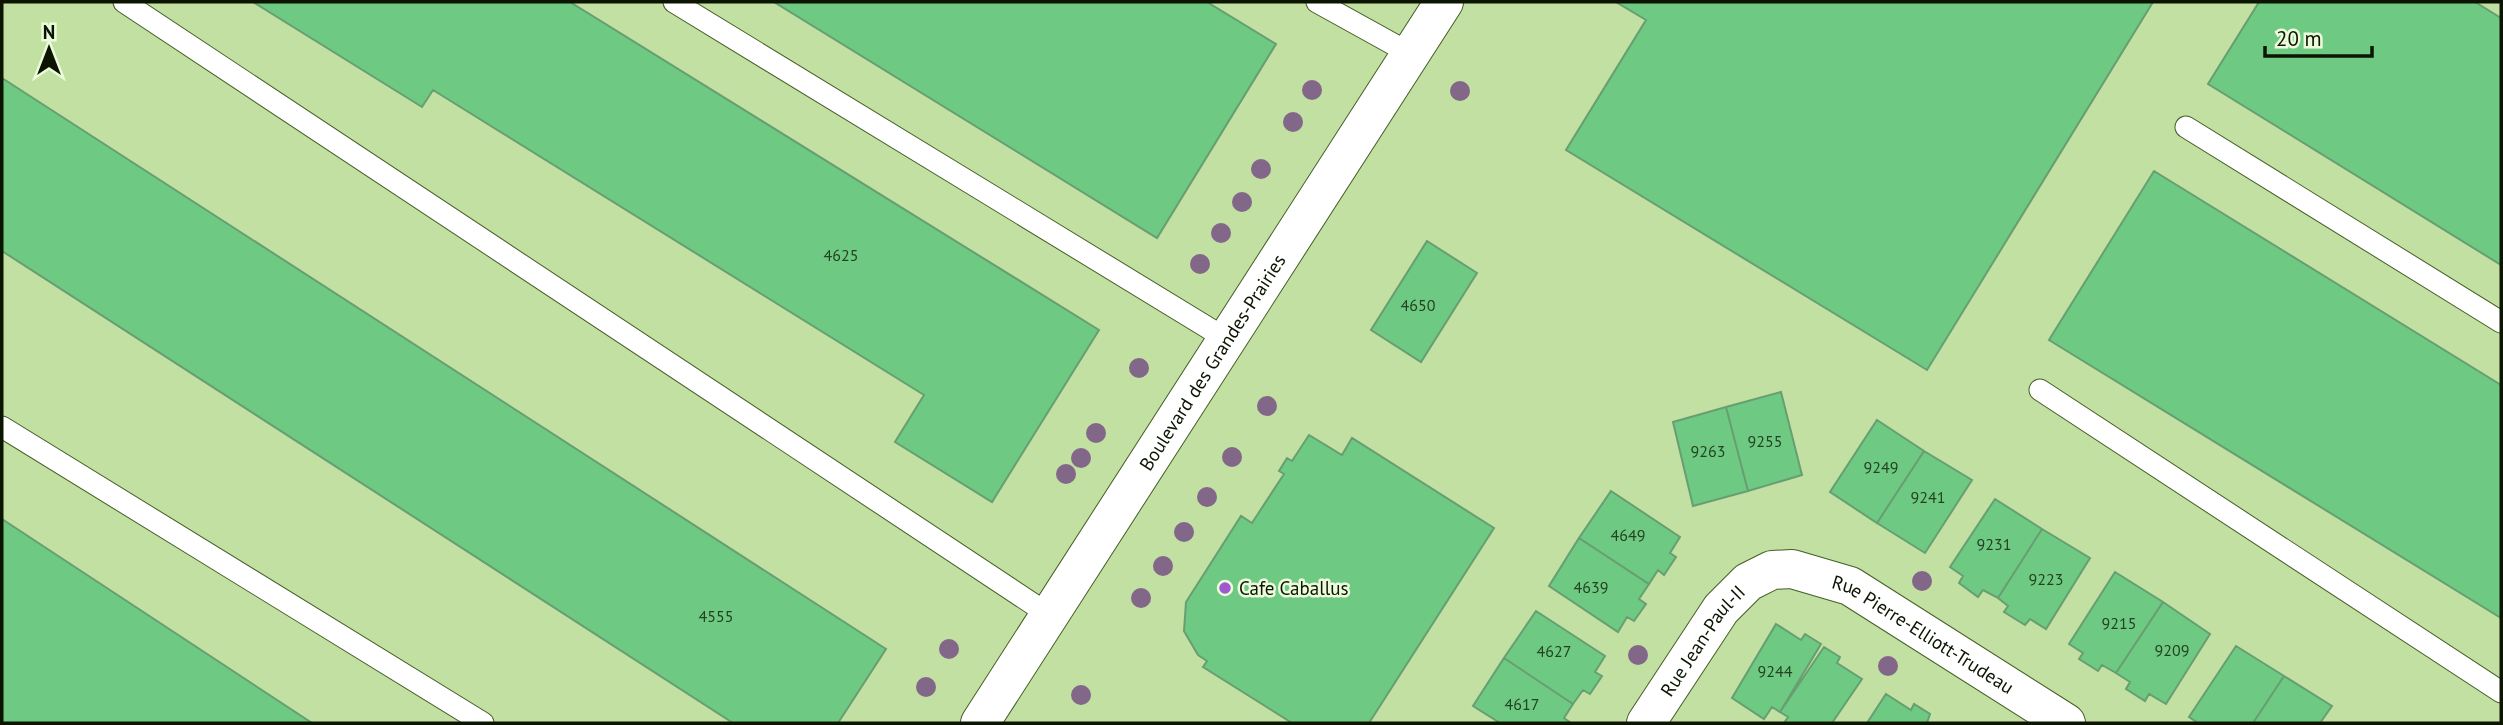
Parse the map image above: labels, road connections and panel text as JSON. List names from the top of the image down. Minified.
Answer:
{"streets":{"main road":["Boulevard des Grandes-Prairies","Rue Pierre-Elliott-Trudeau","Rue Jean-Paul-II"]},"crossings":[["Rue Pierre-Elliott-Trudeau","Rue Jean-Paul-II"]],"places":["Cafe Caballus"],"house_numbers":["4625","4650","9255","9263","9249","9241","4649","9231","9223","4639","4555","9215","9209","4627","9244","4617"],"scale_bar":"20 m","north":"top"}
